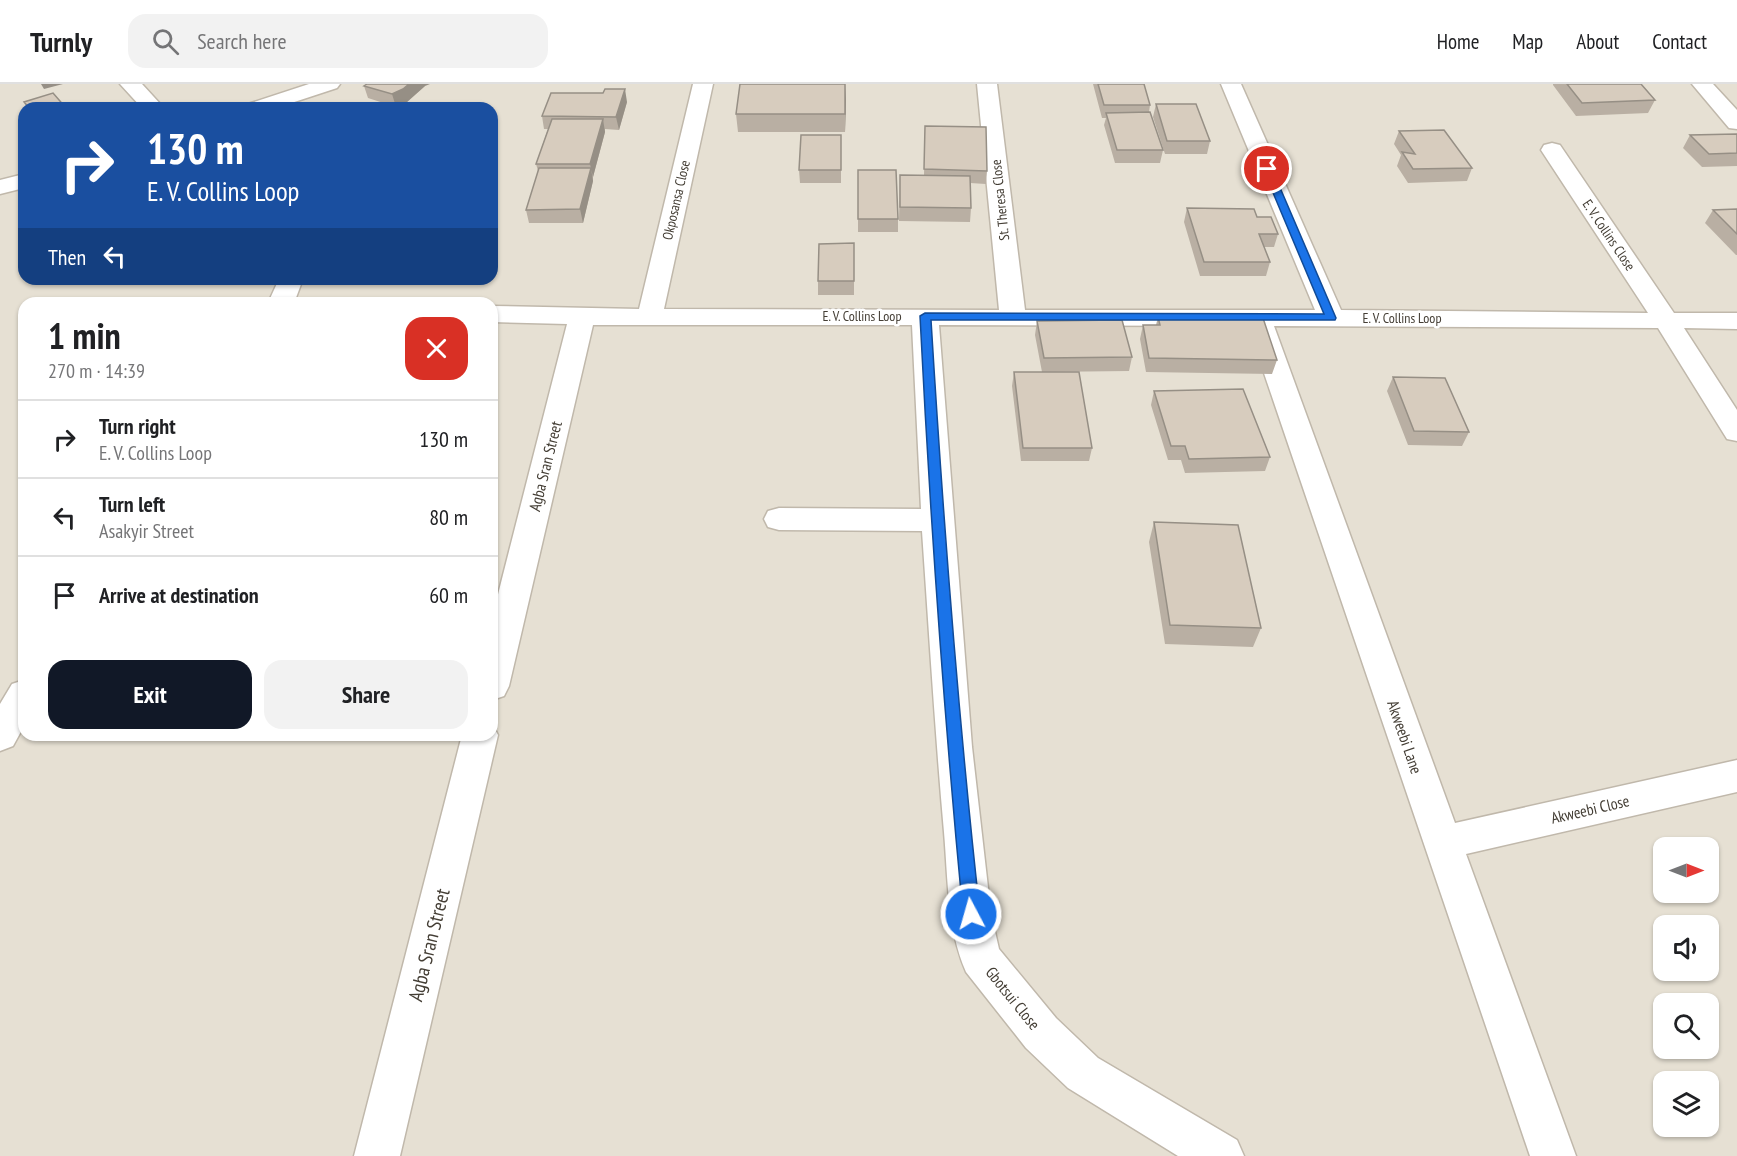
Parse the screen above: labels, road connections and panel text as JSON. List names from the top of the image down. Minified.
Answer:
{"streets":{"street":["Okposansa Close","St. Theresa Close","E. V. Collins Close","E. V. Collins Loop","Agba Sran Street","Akweebi Lane","Akweebi Close","Gbotsui Close"]},"crossings":[["Okposansa Close","E. V. Collins Loop"],["St. Theresa Close","E. V. Collins Loop"],["E. V. Collins Close","E. V. Collins Loop"],["E. V. Collins Loop","Agba Sran Street"],["E. V. Collins Loop","Akweebi Lane"],["E. V. Collins Loop","Gbotsui Close"],["Akweebi Lane","Akweebi Close"]],"north":"right","page":{"header":"Turnly","search":"Search here","nav":["Home","Map","About","Contact"],"turn":["130 m","E. V. Collins Loop"],"then":"Then","heading":["1 min","270 m · 14:39"],"list":[{"name":"Turn right","note":"E. V. Collins Loop","value":"130 m"},{"name":"Turn left","note":"Asakyir Street","value":"80 m"},{"name":"Arrive at destination","value":"60 m"}],"buttons":["Exit","Share"]}}
